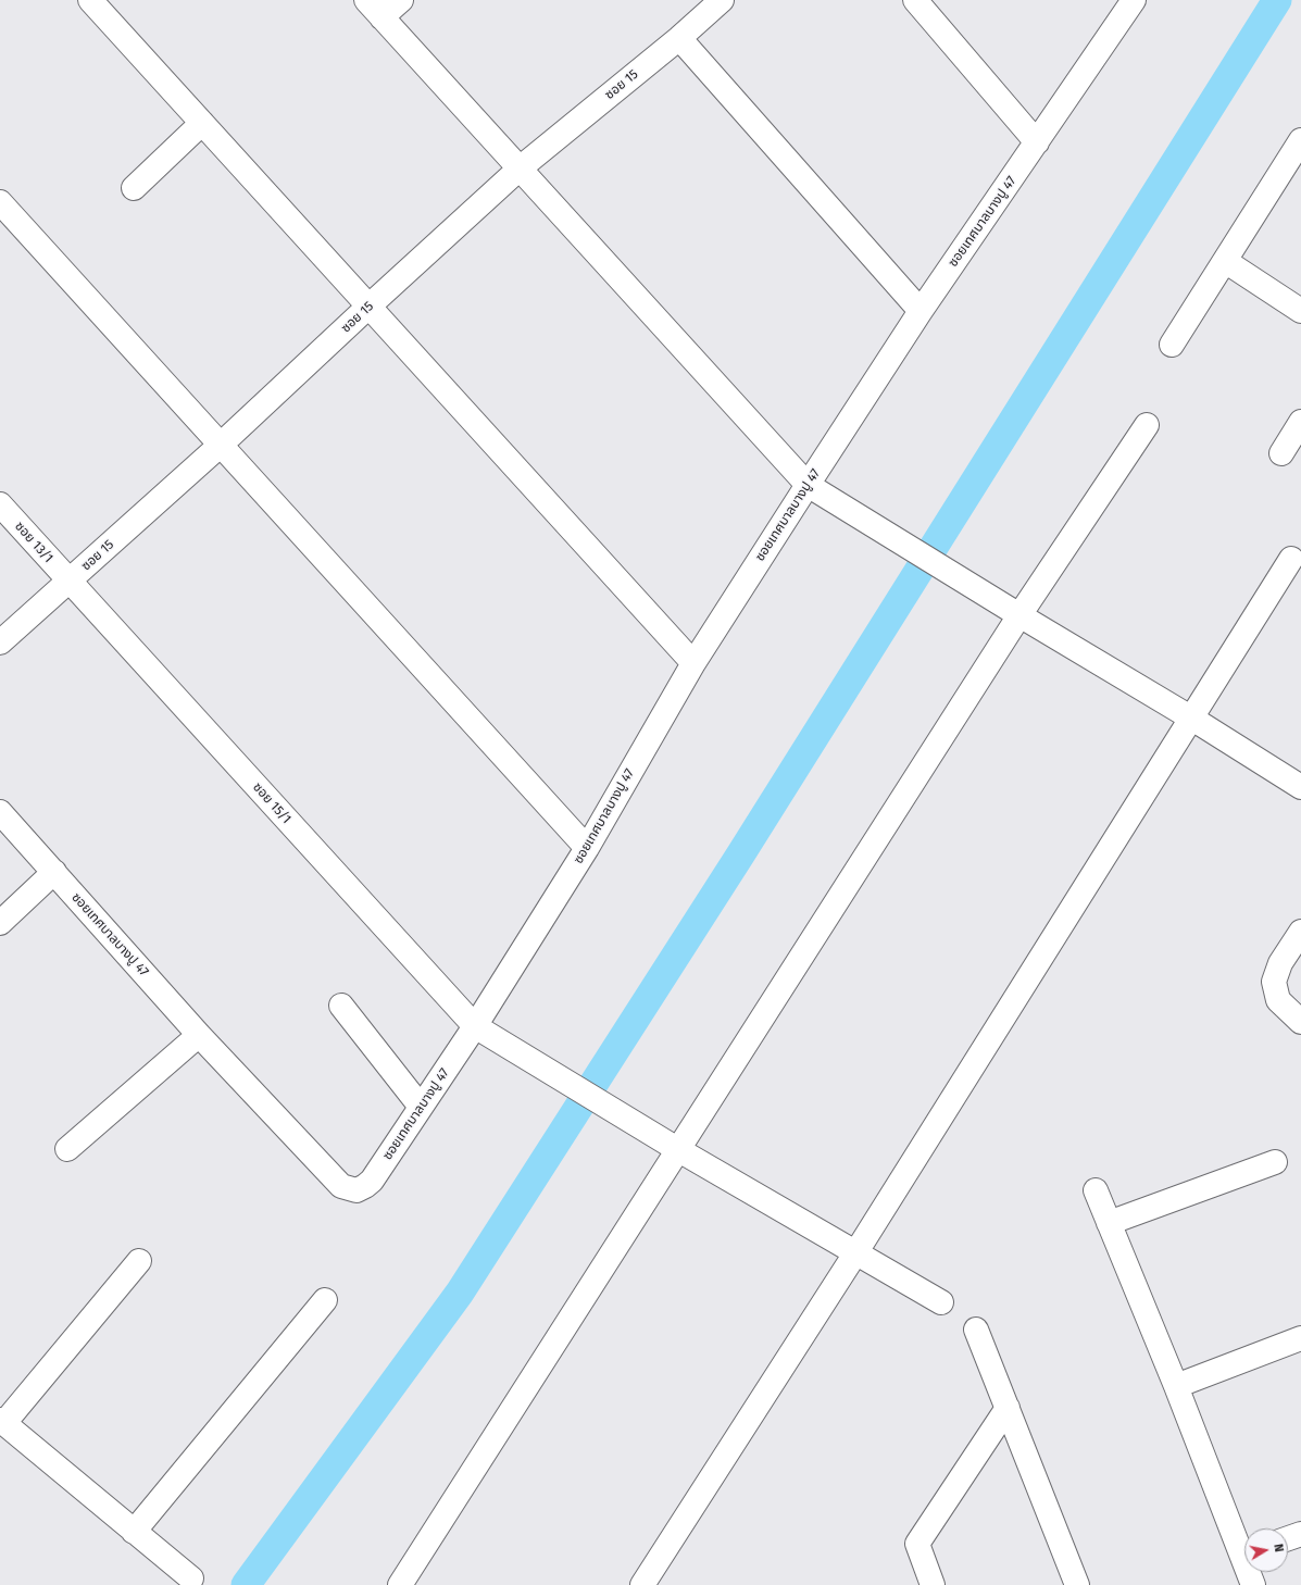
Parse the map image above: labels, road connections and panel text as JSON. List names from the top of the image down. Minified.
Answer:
{"streets":{"street":["ซอย 15","ซอยเทศบาลบางปู 47","ซอย 13/1","ซอย 15/1"]},"crossings":[["ซอย 15","ซอย 13/1"],["ซอย 15","ซอย 15/1"],["ซอยเทศบาลบางปู 47","ซอย 15/1"],["ซอย 13/1","ซอย 15/1"]],"north":"right"}
